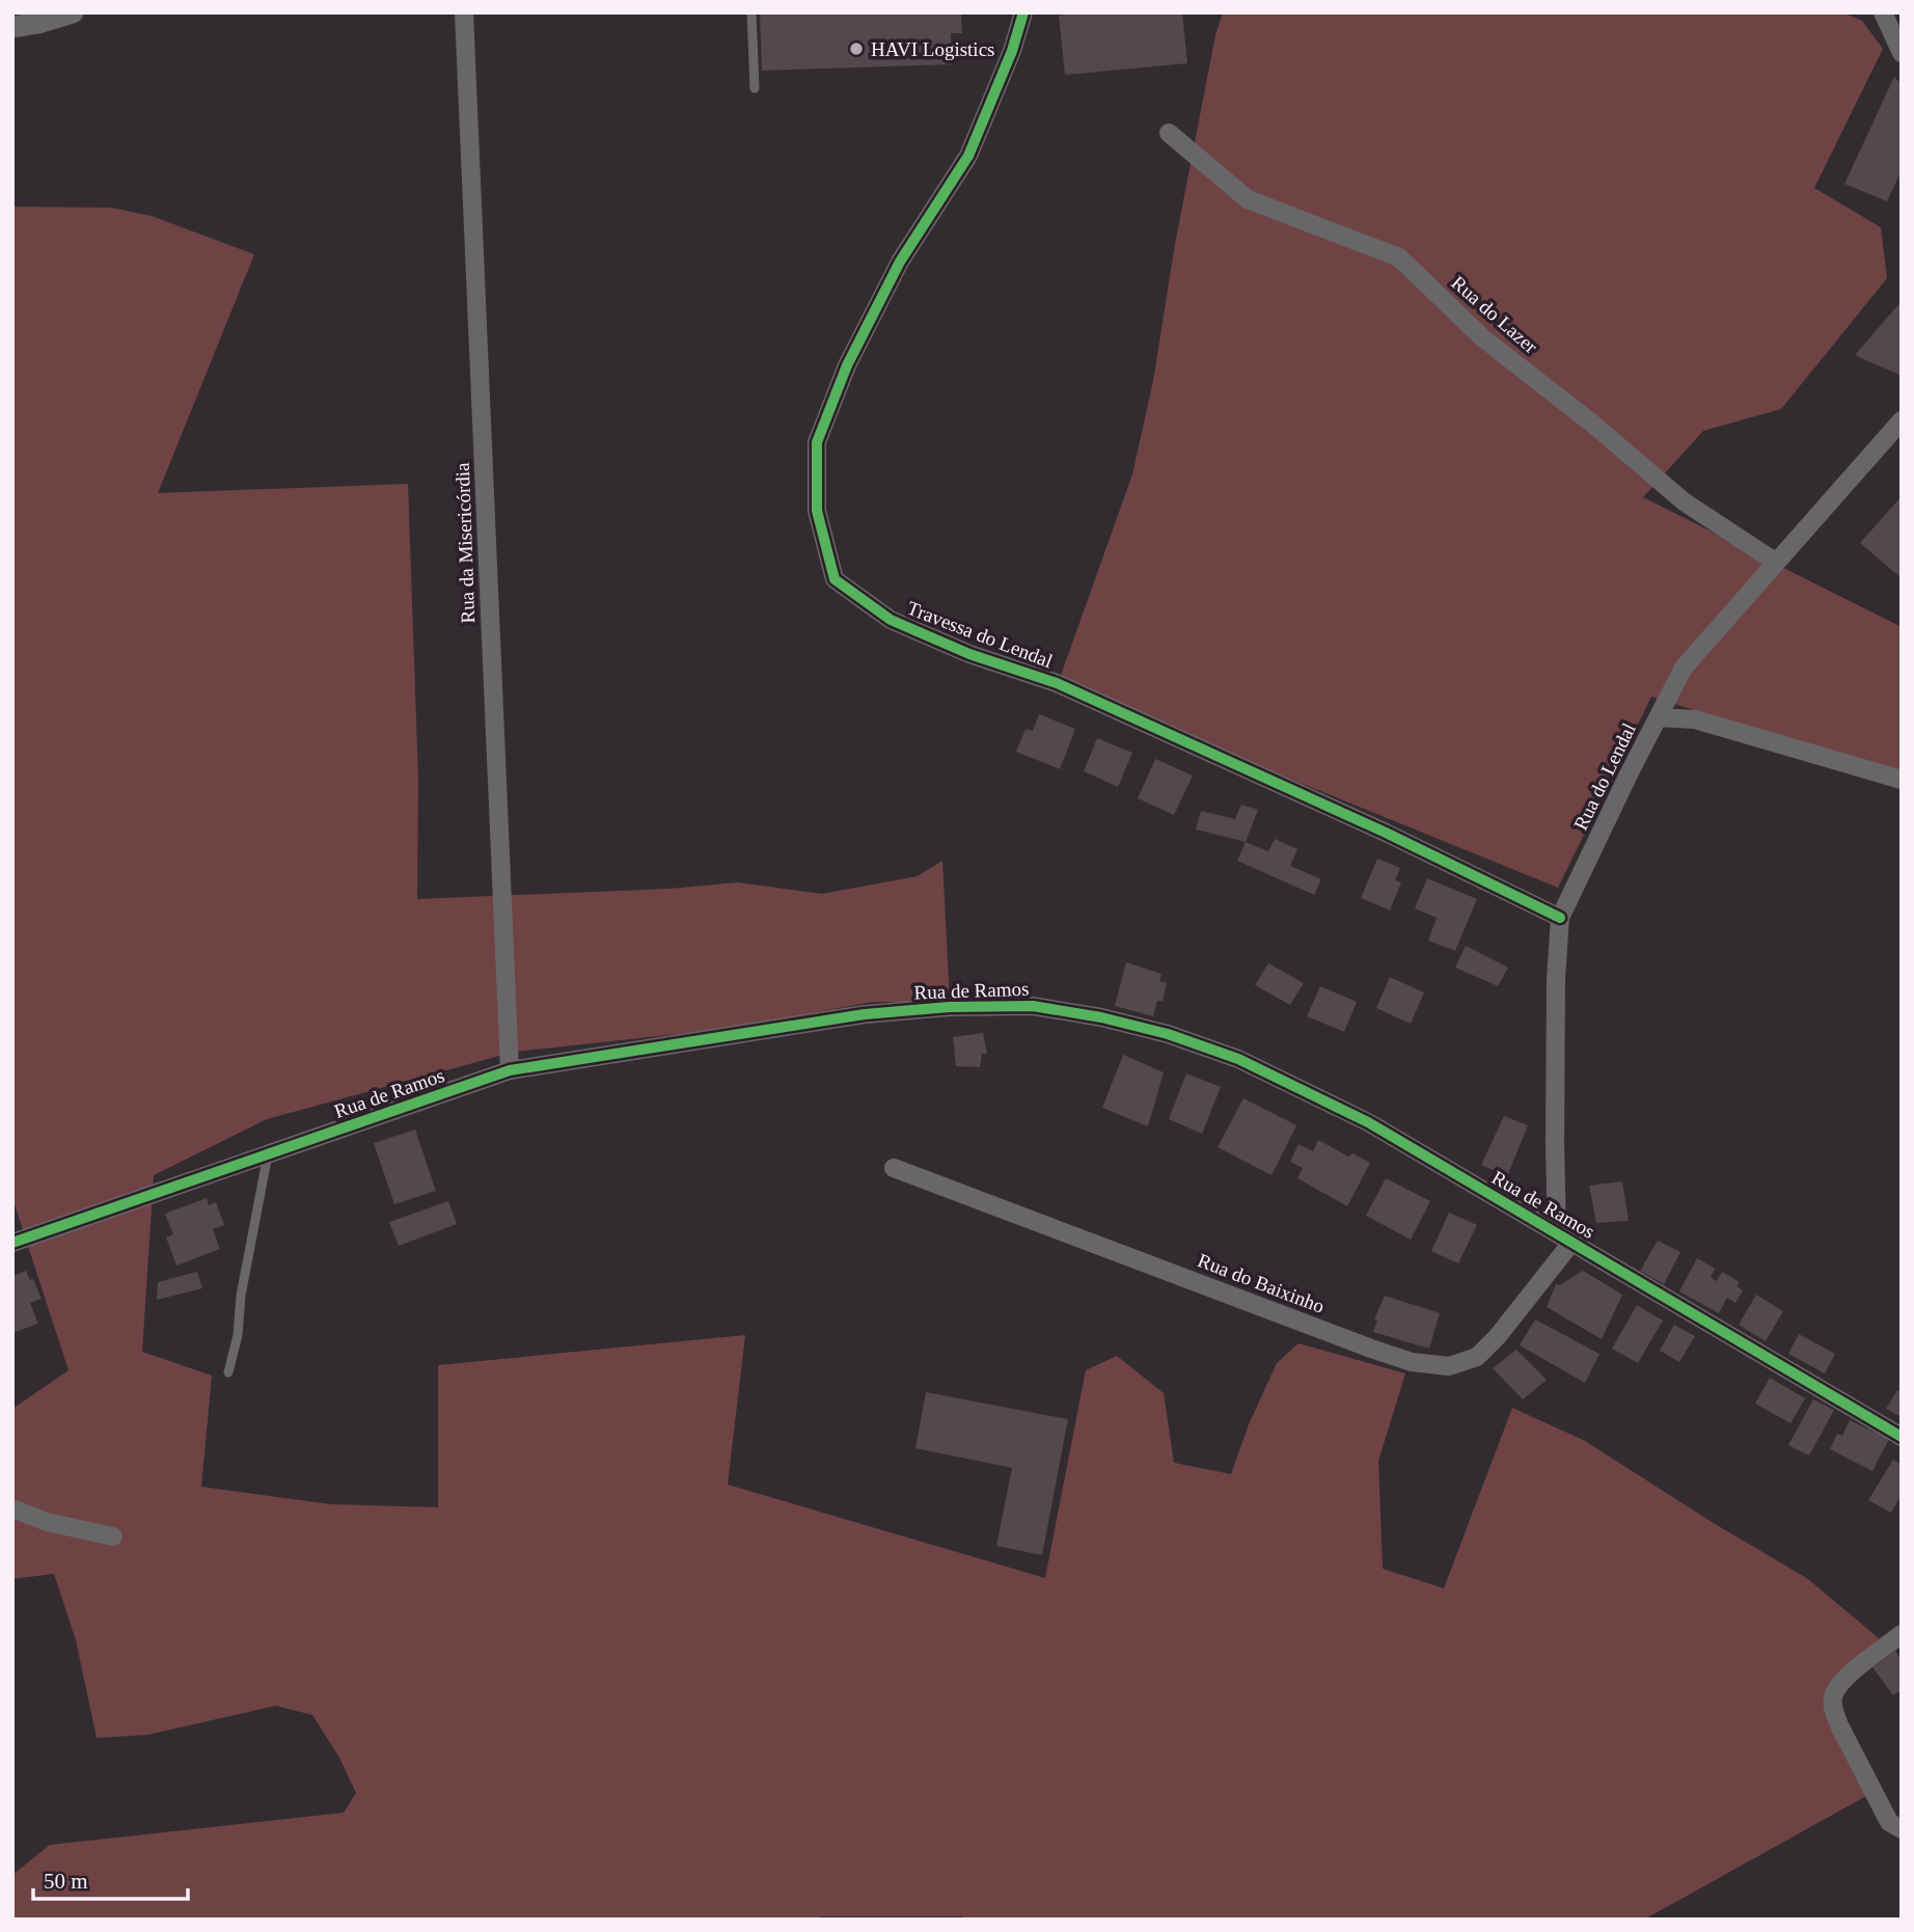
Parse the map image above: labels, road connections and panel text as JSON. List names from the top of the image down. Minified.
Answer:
{"streets":{"street":["Rua do Lazer","Rua da Misericórdia","Travessa do Lendal","Rua do Lendal","Rua de Ramos","Rua do Baixinho"]},"crossings":[["Rua do Lazer","Rua do Lendal"],["Rua da Misericórdia","Rua de Ramos"],["Travessa do Lendal","Rua do Lendal"],["Rua do Lendal","Rua de Ramos"],["Rua do Lendal","Rua do Baixinho"],["Rua de Ramos","Rua do Baixinho"]],"places":["HAVI Logistics"],"scale_bar":"50 m"}
